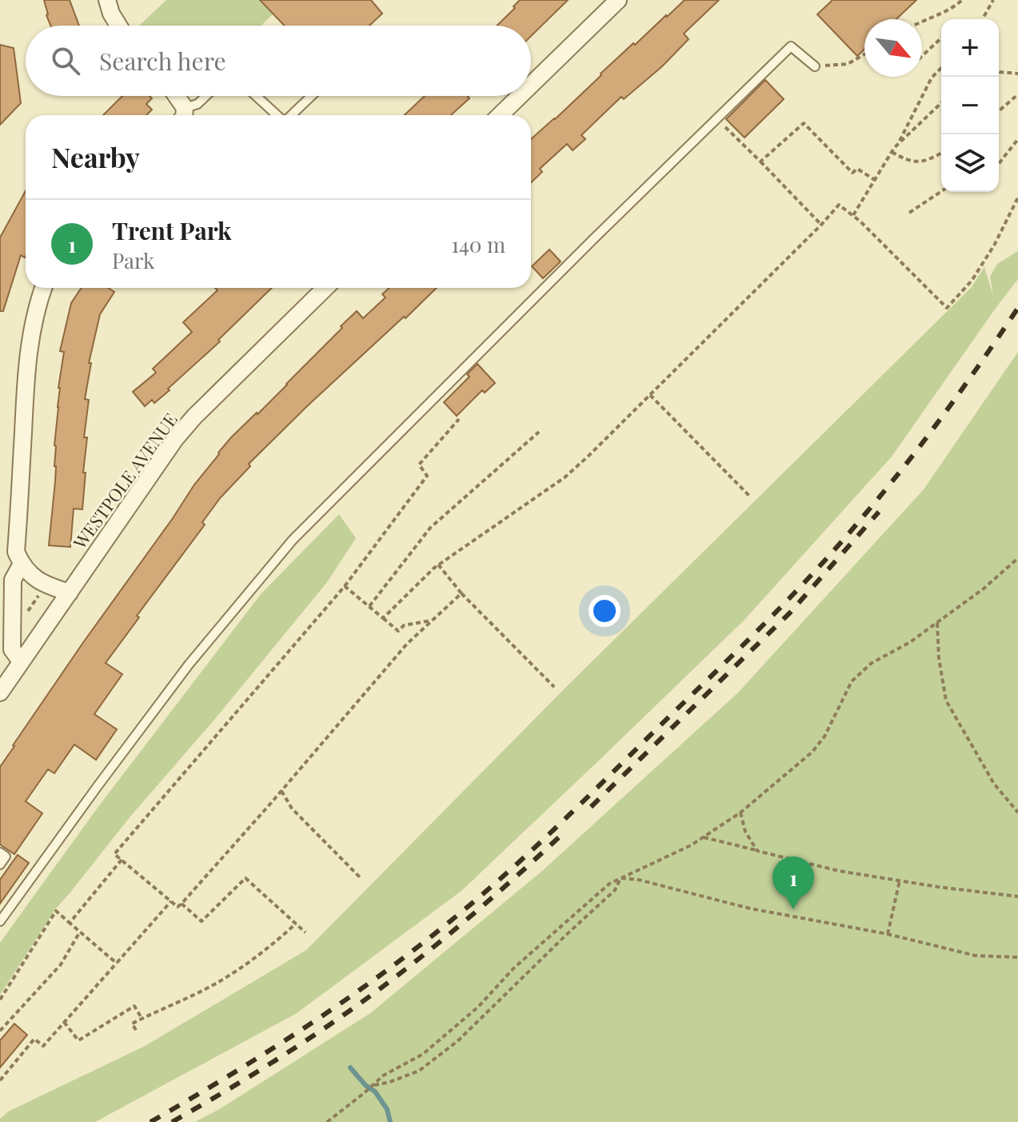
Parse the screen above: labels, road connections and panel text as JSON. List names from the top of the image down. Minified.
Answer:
{"streets":{"street":["WESTPOLE AVENUE"]},"north":"bottom right","page":{"map_buttons":["+","−"],"search":"Search here","heading":"Nearby","list":[{"mark":"1","name":"Trent Park","note":"Park","value":"140 m"}],"pins":"1"}}
